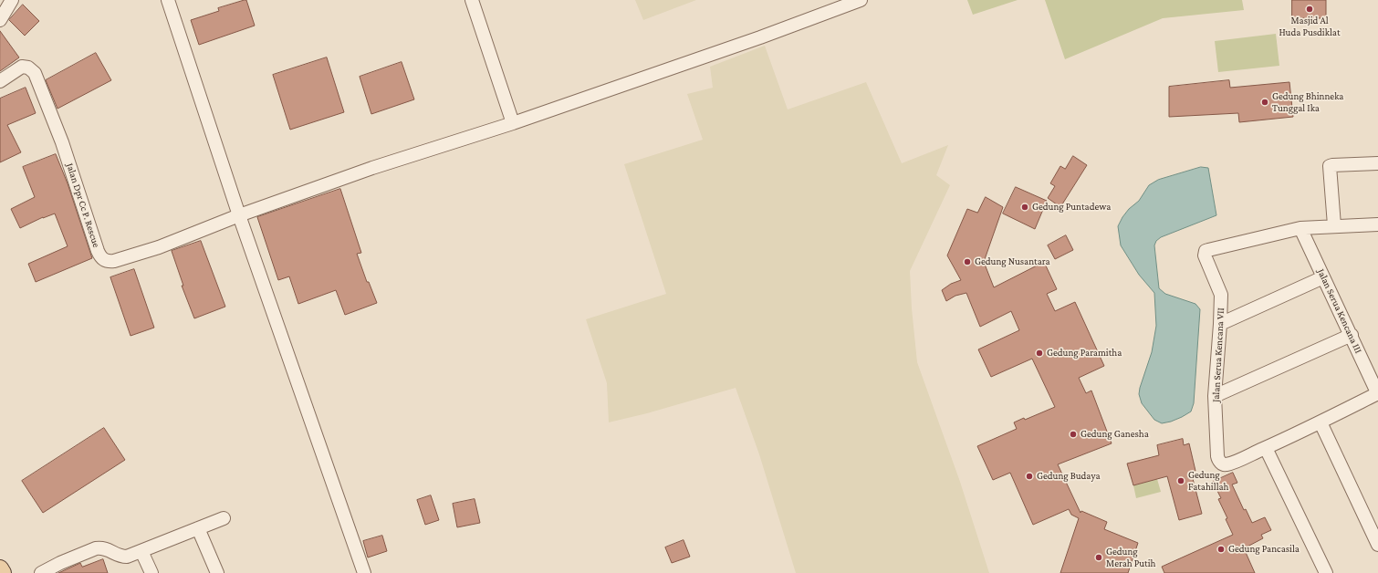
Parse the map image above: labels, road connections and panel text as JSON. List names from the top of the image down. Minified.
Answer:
{"streets":{"street":["Jalan Dpr Cc P. Rescue","Jalan Serua Kencana III","Jalan Serua Kencana VII"]},"crossings":[["Jalan Serua Kencana III","Jalan Serua Kencana VII"]],"places":["Masjid Al Huda Pusdiklat","Gedung Bhinneka Tunggal Ika","Gedung Puntadewa","Gedung Nusantara","Gedung Paramitha","Gedung Ganesha","Gedung Budaya","Gedung Fatahillah","Gedung Pancasila","Gedung Merah Putih"]}
